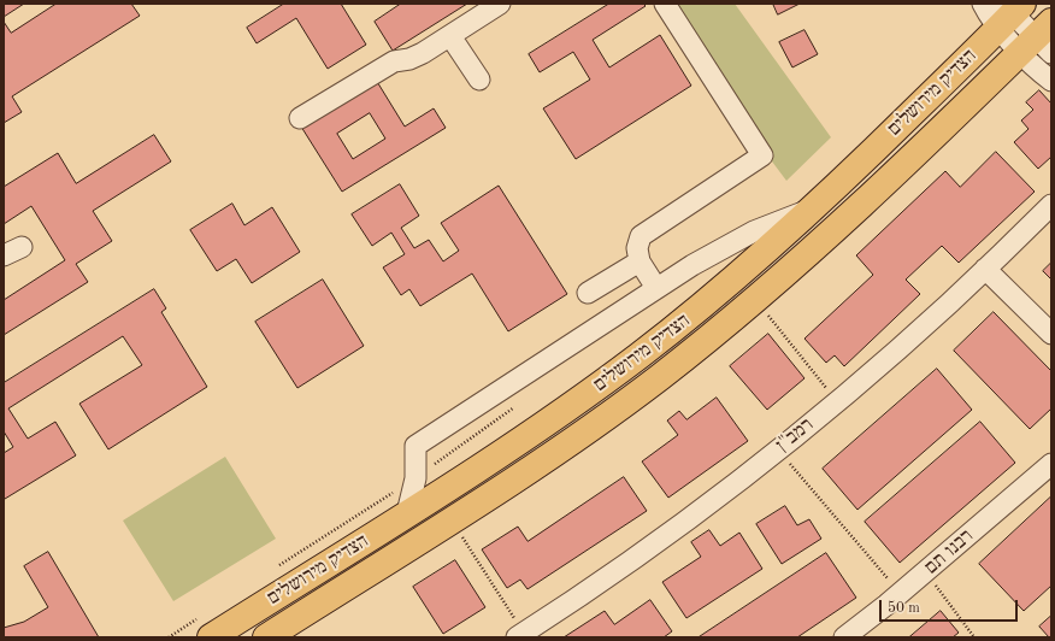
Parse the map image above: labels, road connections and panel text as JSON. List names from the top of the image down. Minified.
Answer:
{"streets":{"main road":["הצדיק מירושלים"],"street":["רמב\"ן","רבנו תם"]},"scale_bar":"50 m"}
